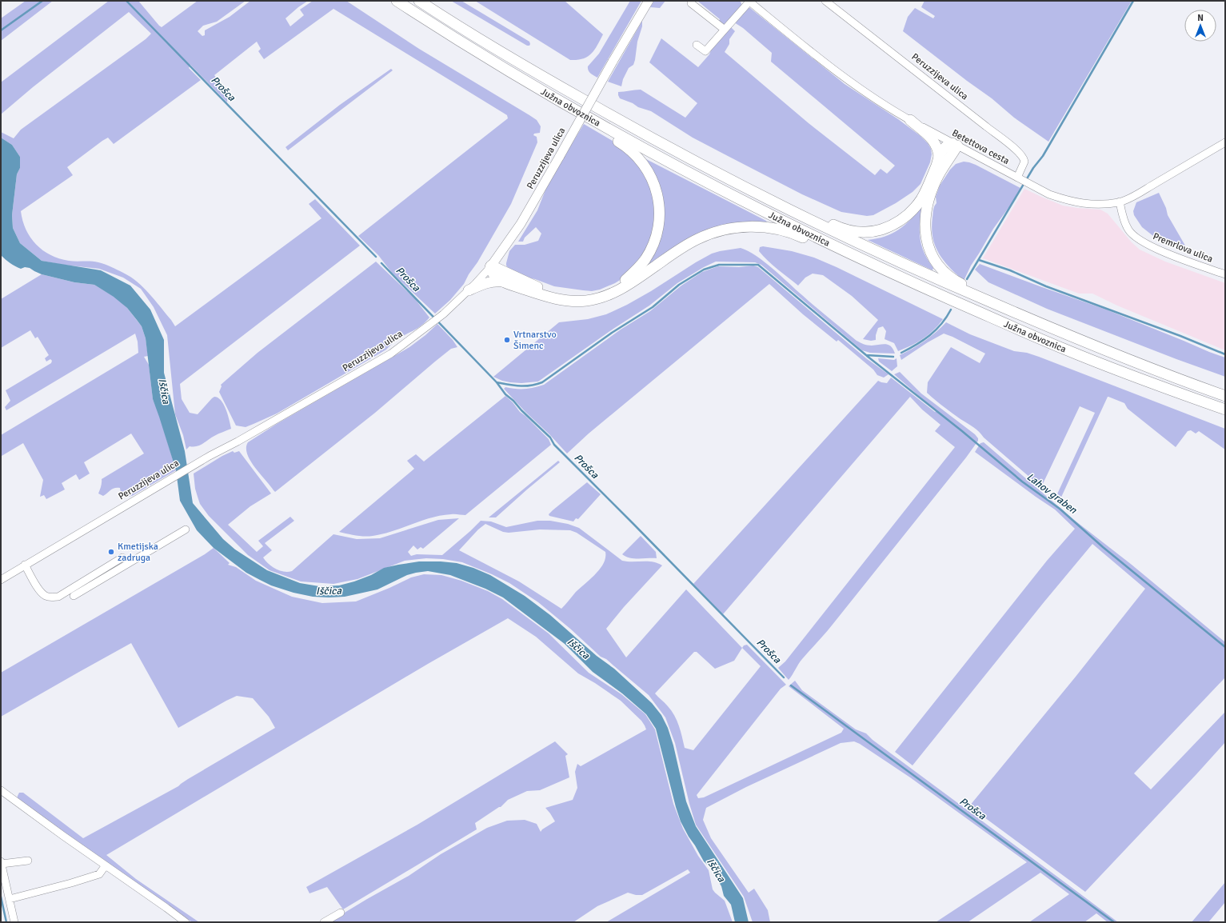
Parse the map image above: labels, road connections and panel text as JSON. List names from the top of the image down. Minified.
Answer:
{"streets":{"highway":["Južna obvoznica"],"main road":["Peruzzijeva ulica"],"street":["Betettova cesta","Premrlova ulica"]},"crossings":[["Peruzzijeva ulica","Betettova cesta"],["Betettova cesta","Premrlova ulica"]],"water":["Prošca","Iščica","Lahov graben"],"places":["Vrtnarstvo Šimenc","Kmetijska zadruga"],"north":"top"}
